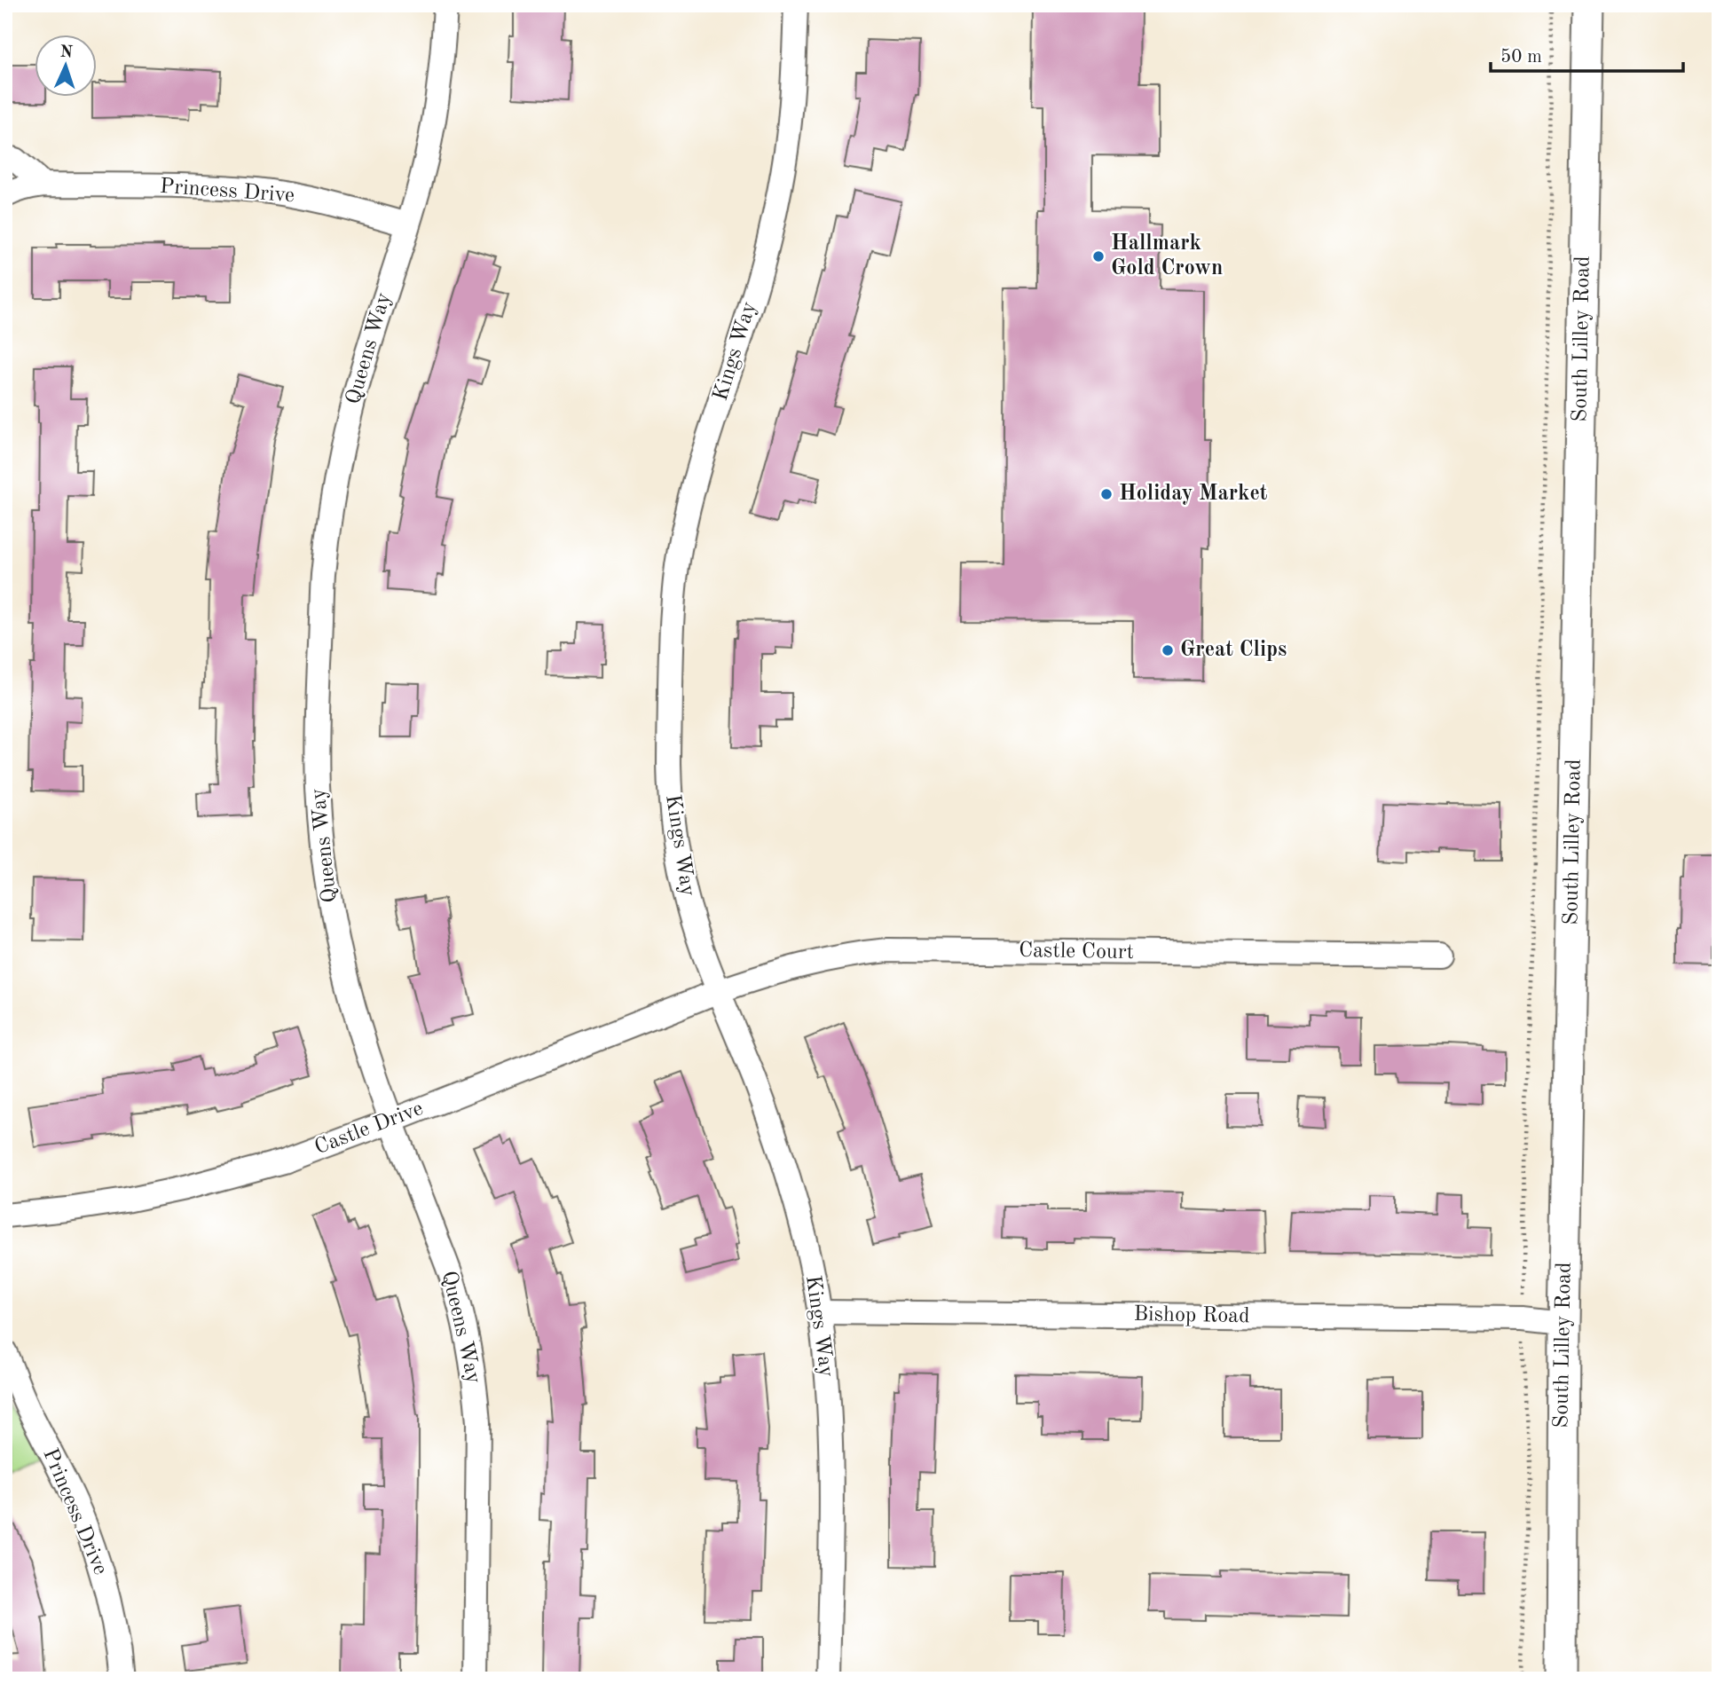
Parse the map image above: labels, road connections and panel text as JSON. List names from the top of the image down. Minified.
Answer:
{"streets":{"street":["Princess Drive","South Lilley Road","Queens Way","Kings Way","Castle Court","Castle Drive","Bishop Road"]},"crossings":[["Princess Drive","Queens Way"],["South Lilley Road","Bishop Road"],["Queens Way","Castle Drive"],["Kings Way","Castle Court"],["Kings Way","Castle Drive"],["Kings Way","Bishop Road"],["Castle Court","Castle Drive"]],"places":["Hallmark Gold Crown","Holiday Market","Great Clips"],"scale_bar":"50 m","north":"top"}
